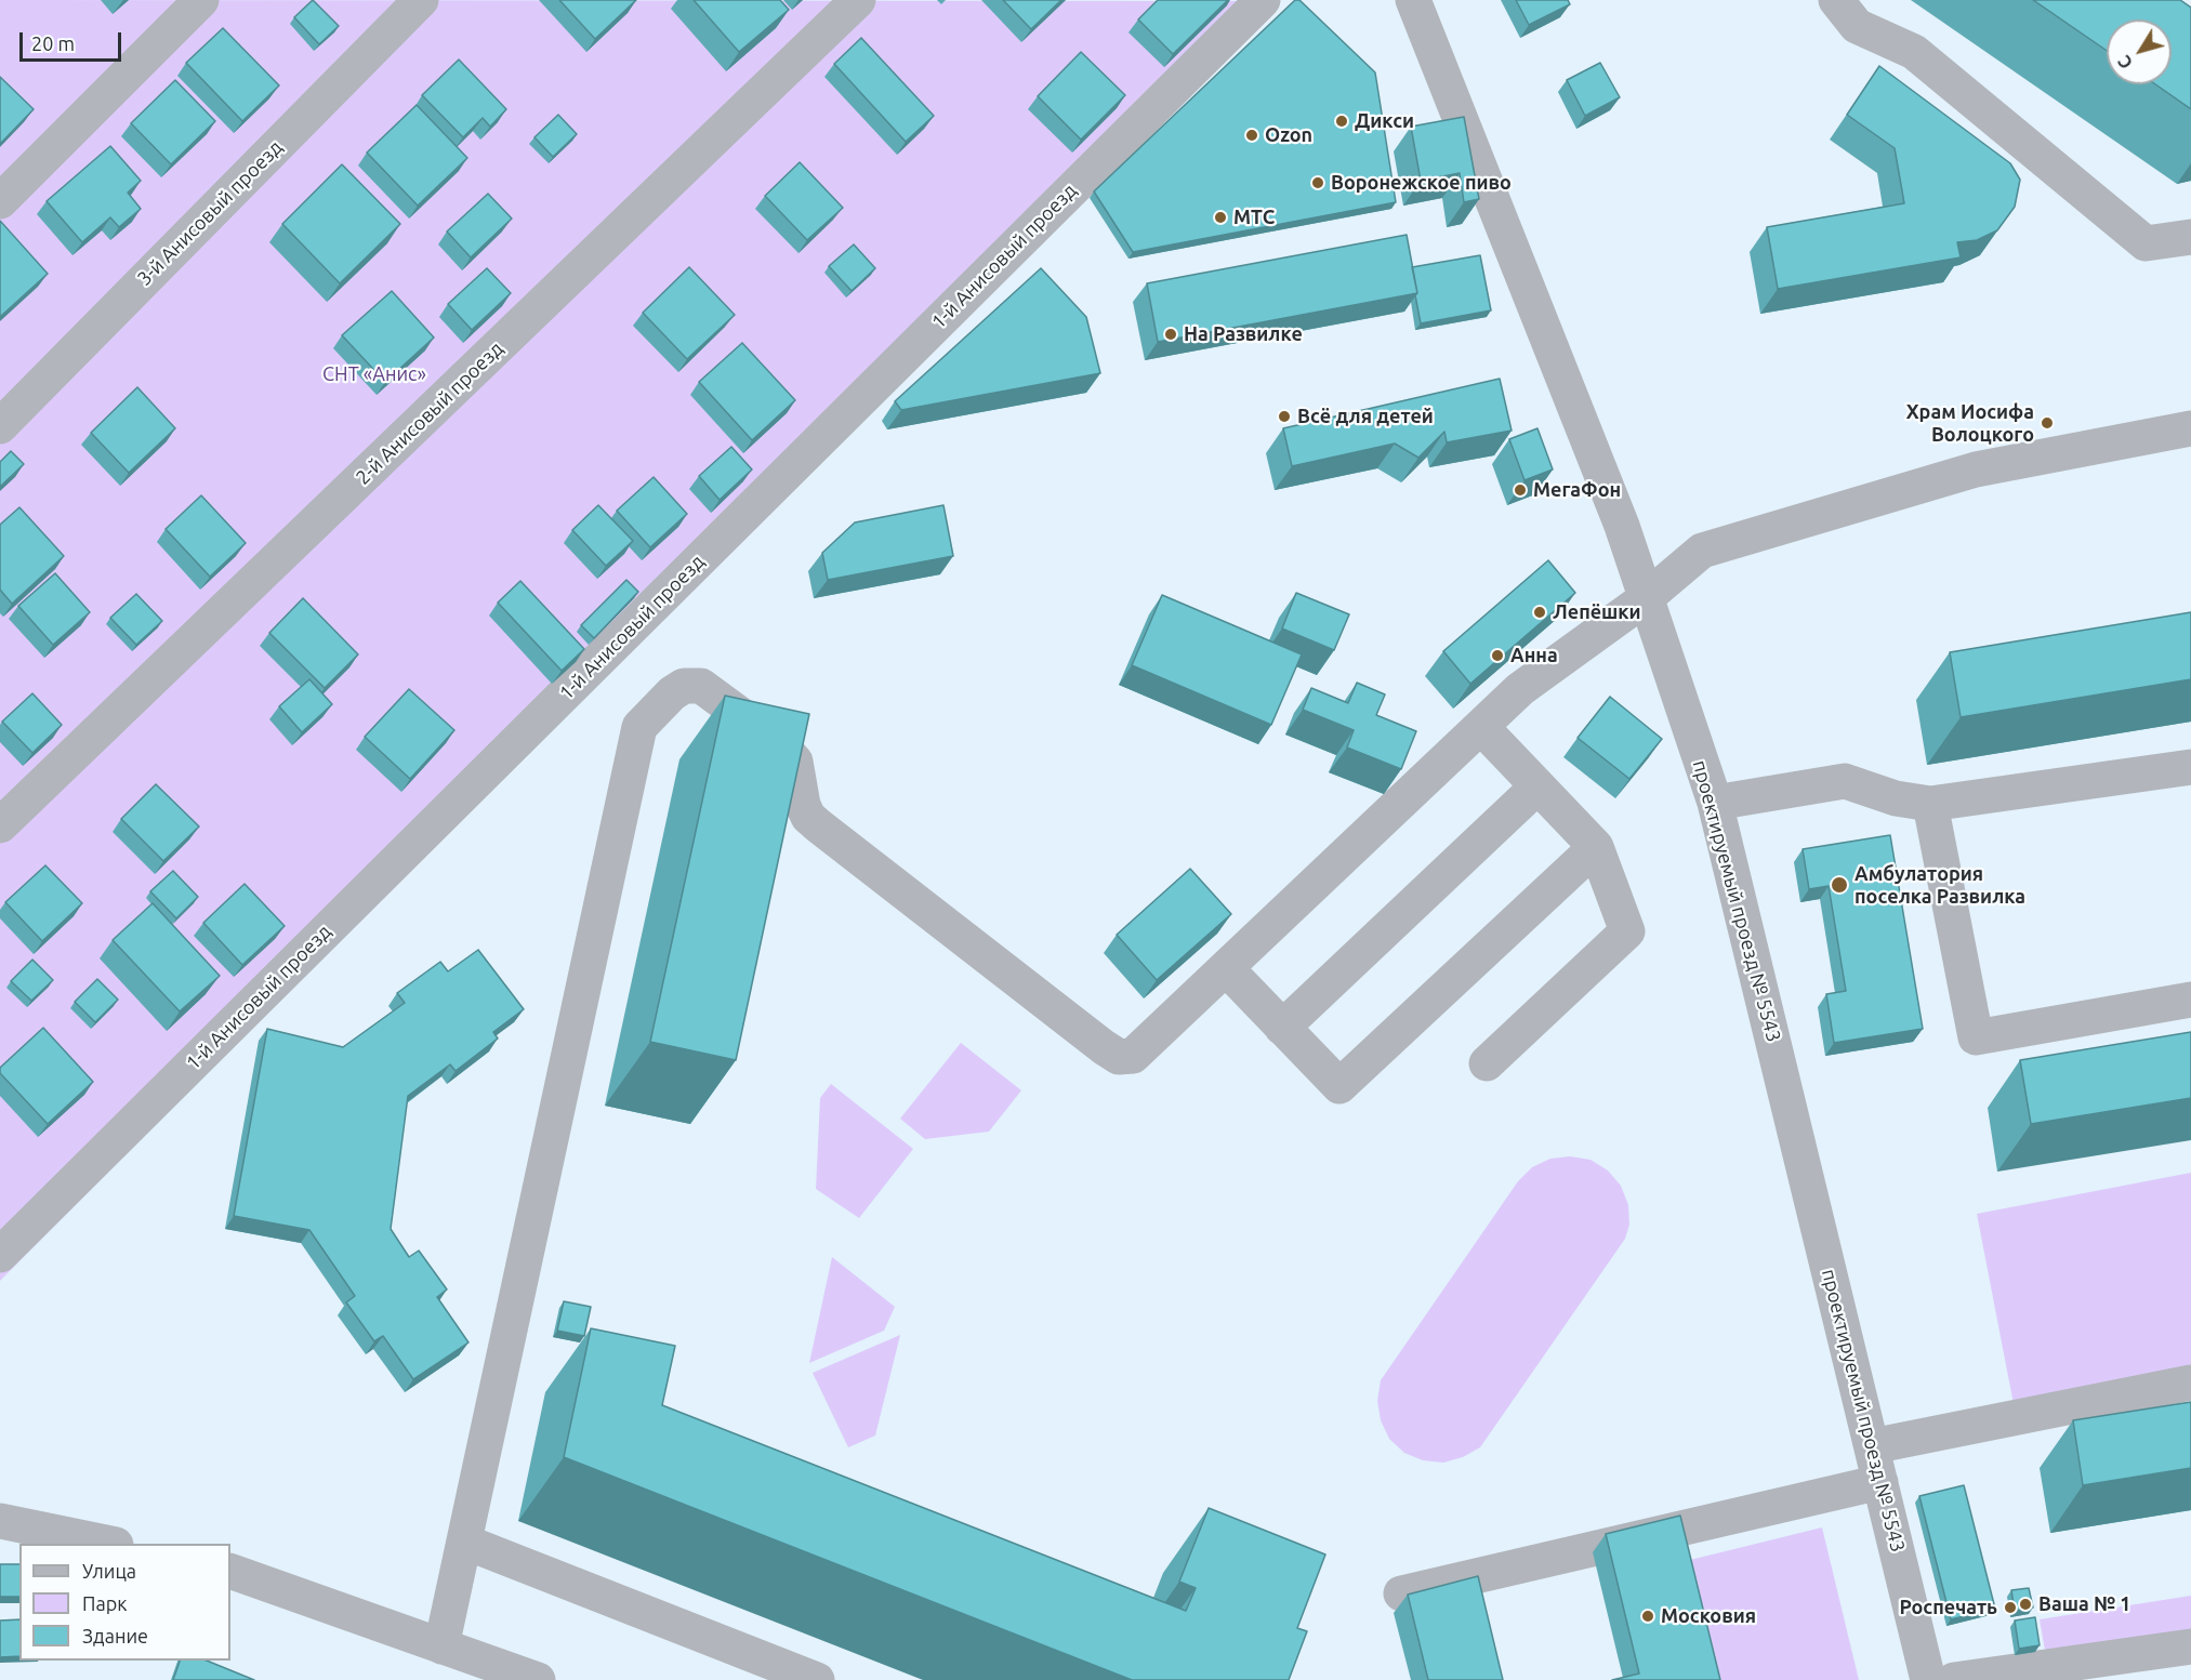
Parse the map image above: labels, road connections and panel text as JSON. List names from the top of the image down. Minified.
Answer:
{"streets":{"street":["3-й Анисовый проезд","1-й Анисовый проезд","2-й Анисовый проезд","проектируемый проезд № 5543"]},"parks":["СНТ «Анис»"],"places":["Дикси","Ozon","Воронежское пиво","МТС","На Развилке","Всё для детей","Храм Иосифа Волоцкого","МегаФон","Лепёшки","Анна","Амбулатория поселка Развилка","Ваша № 1","Роспечать","Московия"],"legend":["Улица","Парк","Здание"],"scale_bar":"20 m","north":"bottom left"}
